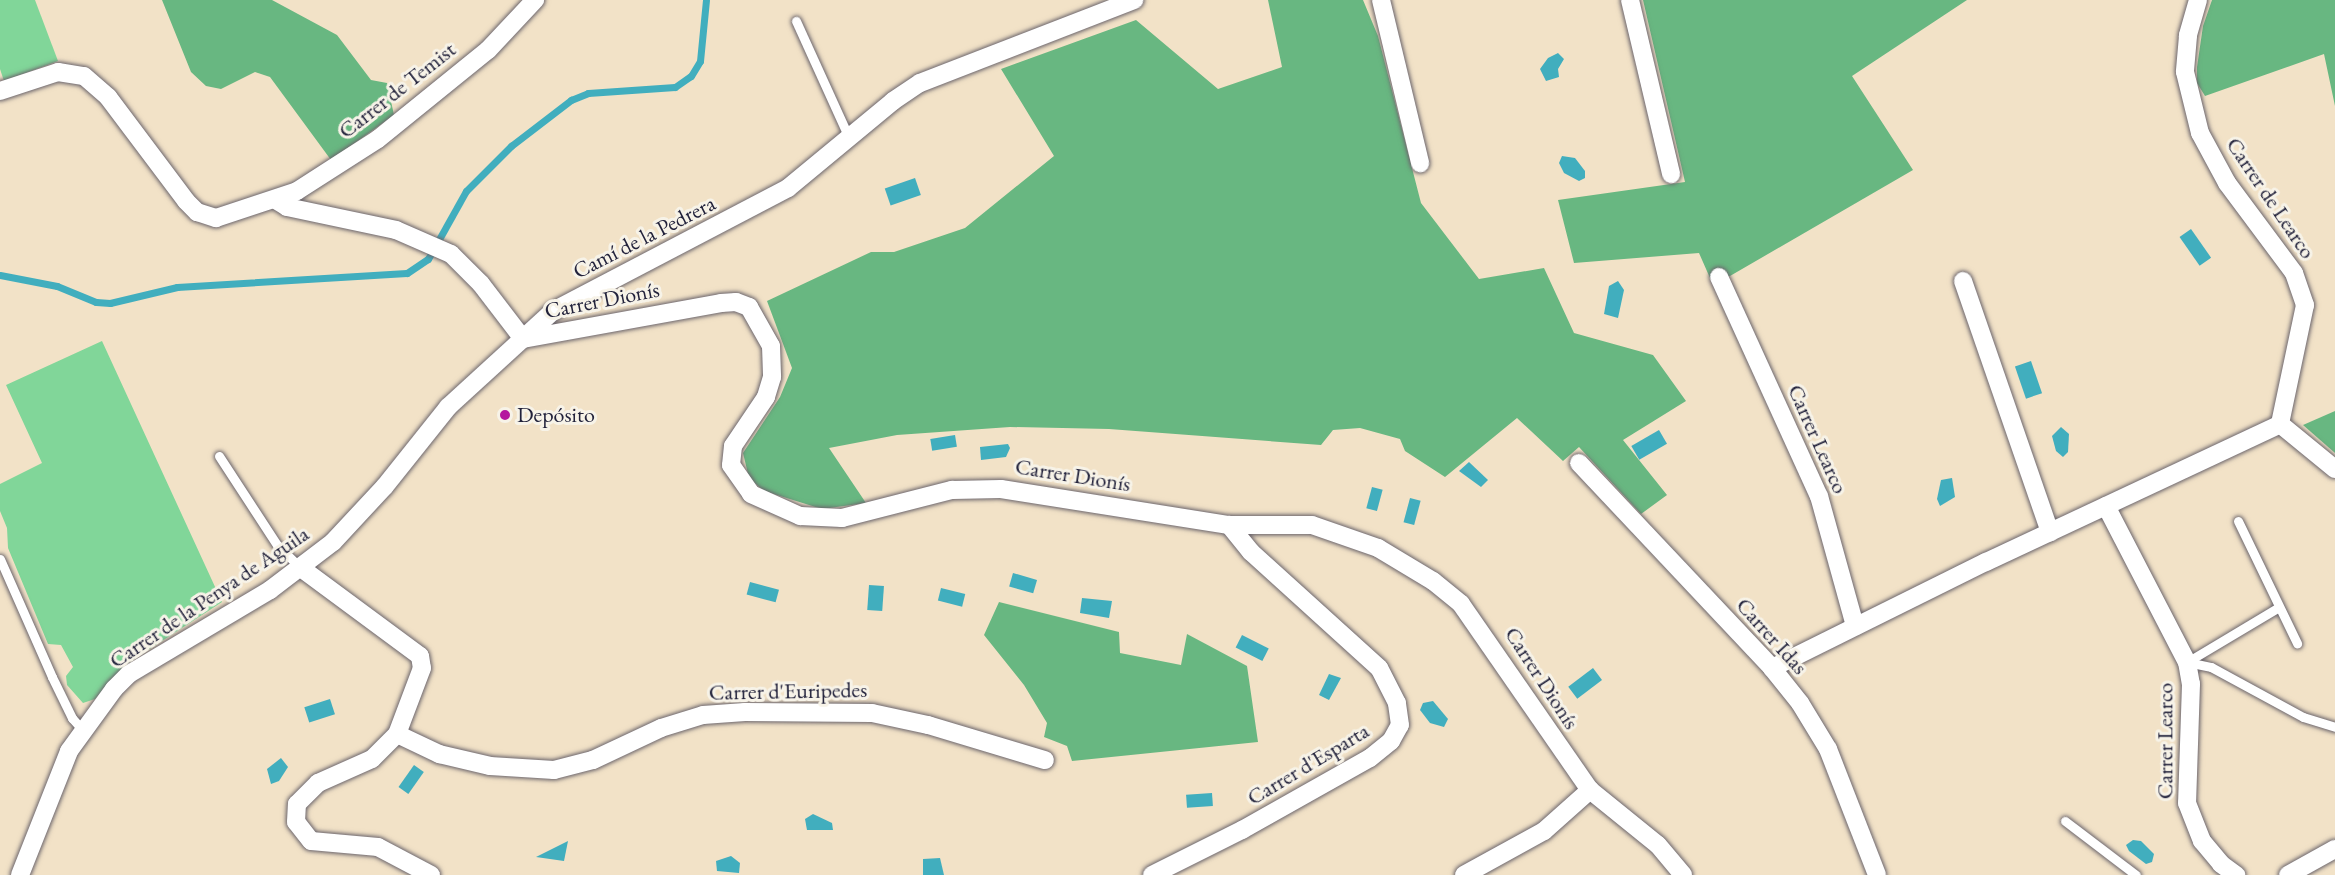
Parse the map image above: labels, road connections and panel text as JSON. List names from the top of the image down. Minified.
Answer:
{"streets":{"street":["Carrer de Temist","Carrer de Learco","Camí de la Pedrera","Carrer Dionís","Carrer Learco","Carrer de la Penya de Aguila","Carrer Idas","Carrer d'Euripedes","Carrer d'Esparta"]},"crossings":[["Camí de la Pedrera","Carrer Dionís"],["Camí de la Pedrera","Carrer de la Penya de Aguila"],["Carrer Dionís","Carrer de la Penya de Aguila"],["Carrer Dionís","Carrer d'Esparta"]],"places":["Depósito"]}
